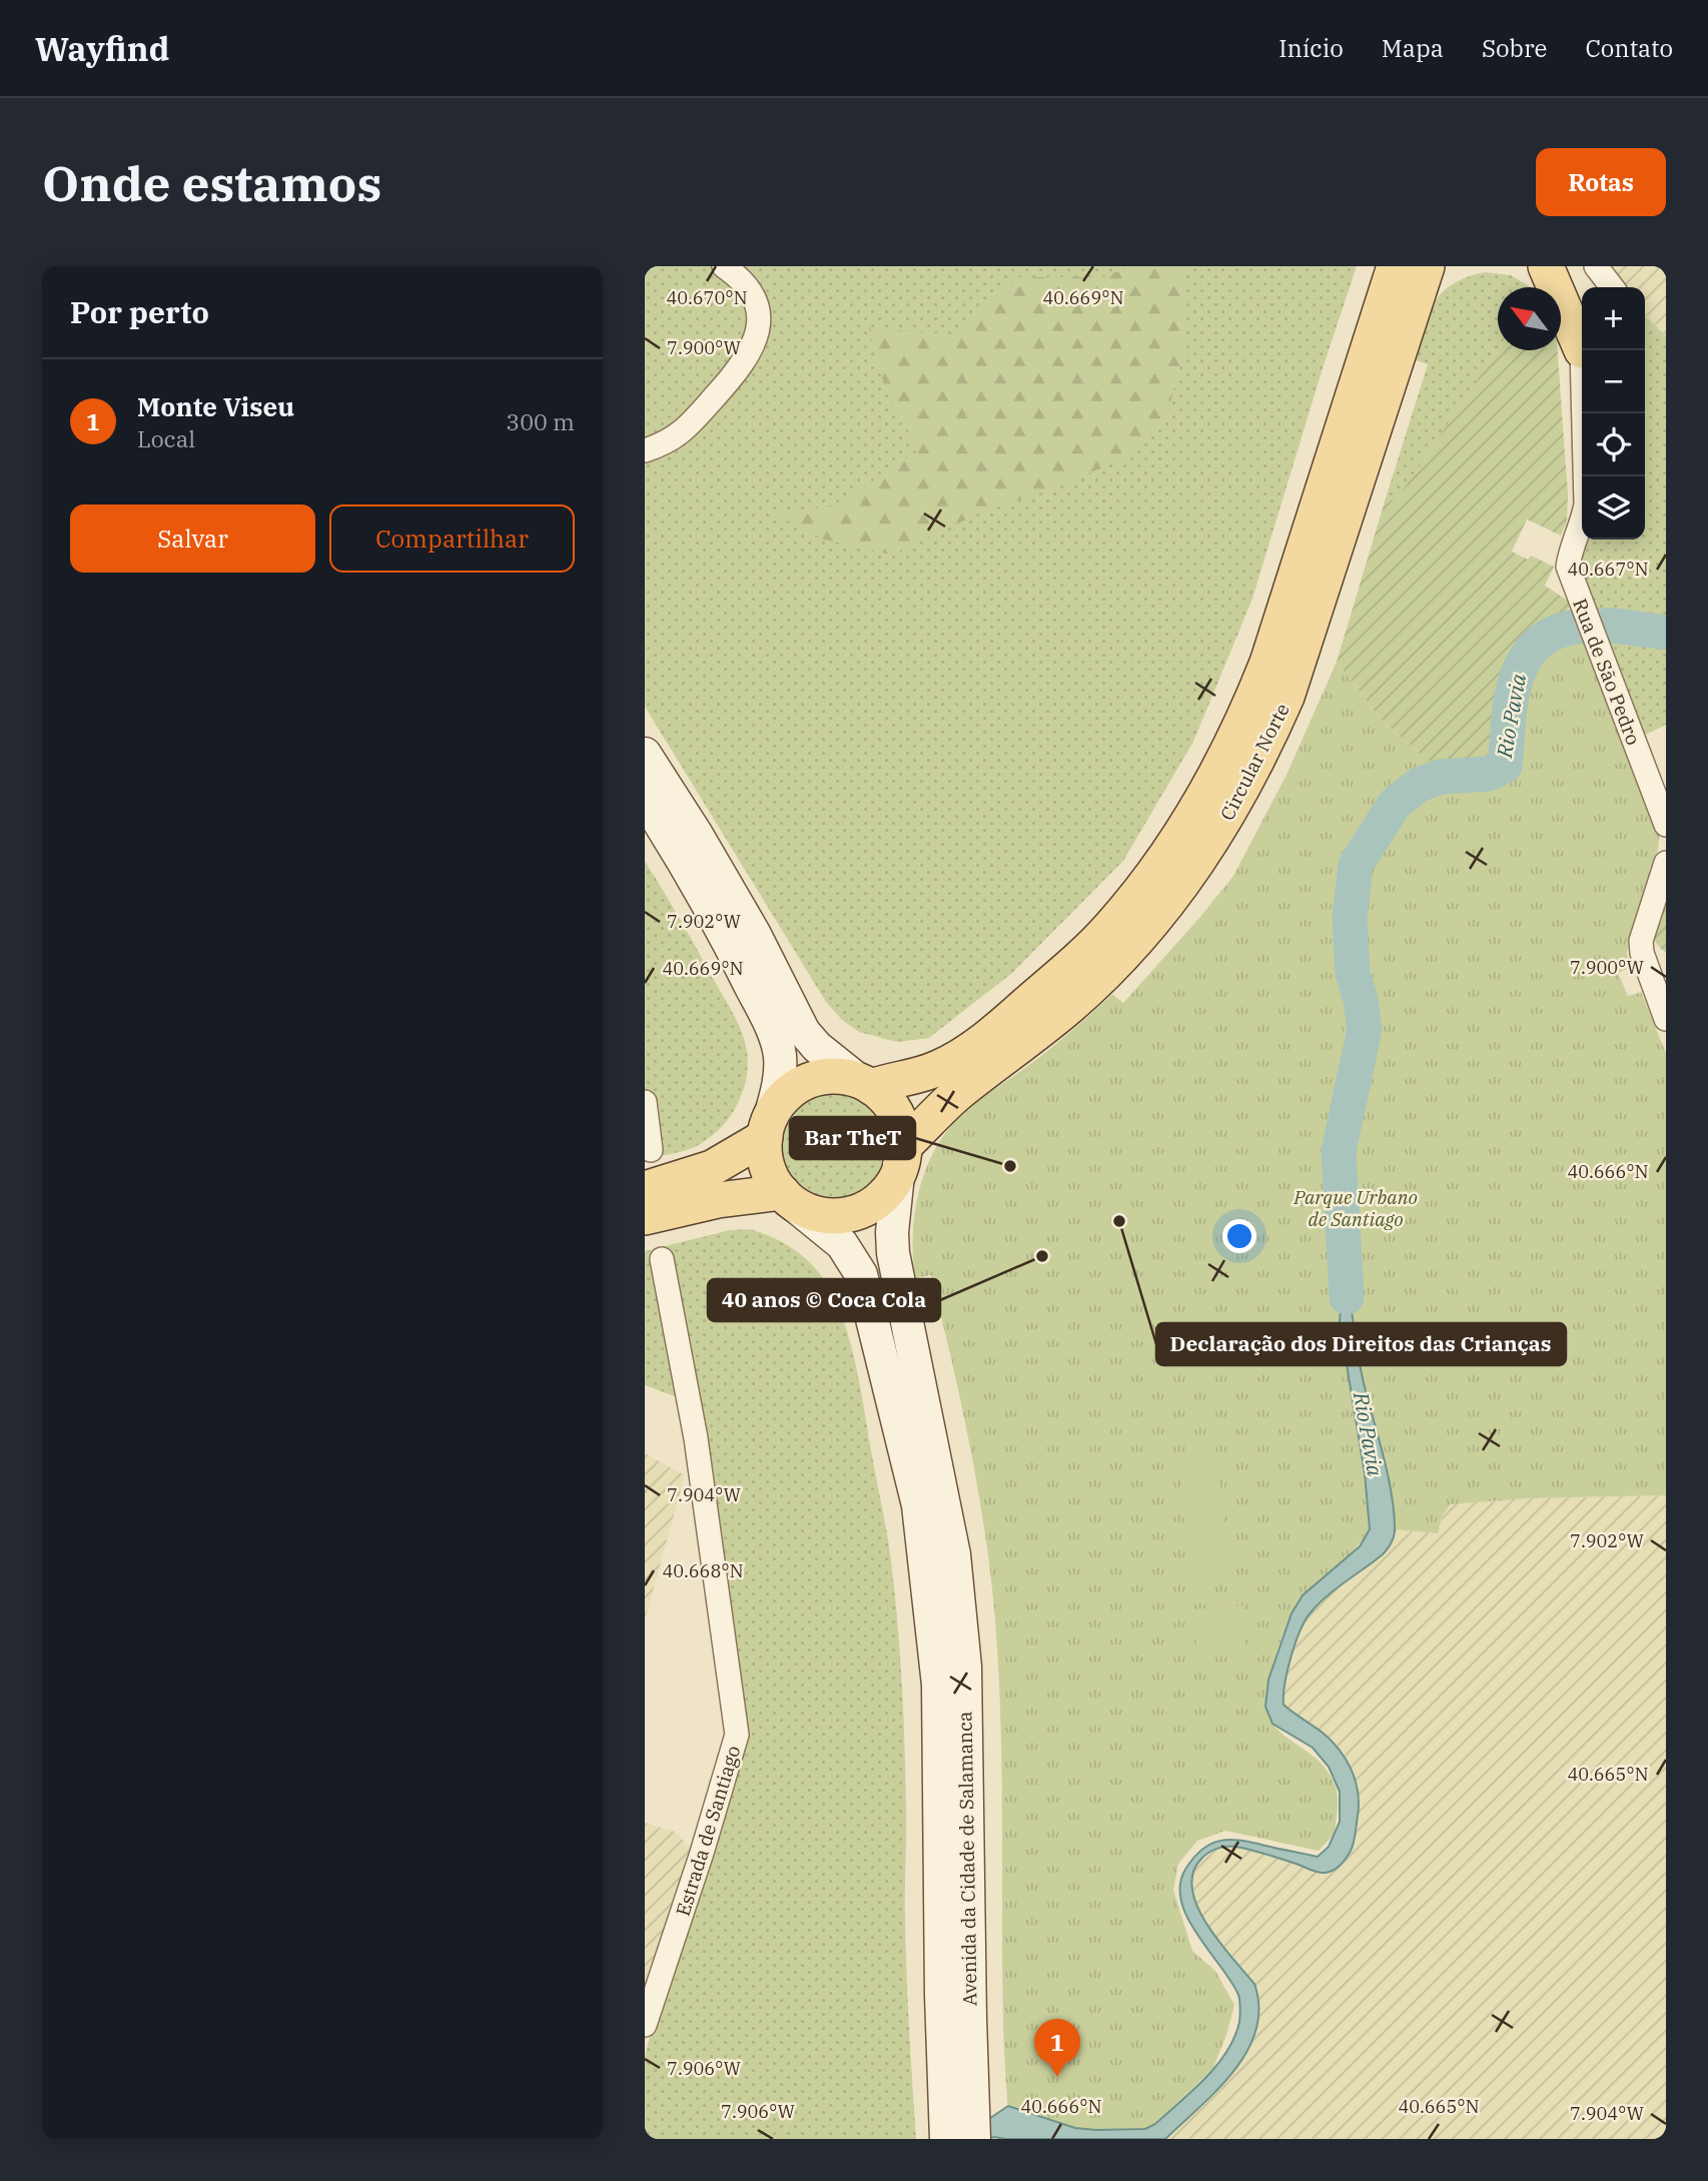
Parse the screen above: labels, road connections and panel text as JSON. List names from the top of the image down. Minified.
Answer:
{"streets":{"main road":["Circular Norte","Avenida da Cidade de Salamanca"],"street":["Rua de São Pedro","Estrada de Santiago"]},"crossings":[["Circular Norte","Avenida da Cidade de Salamanca"]],"water":["Rio Pavia"],"parks":["Parque Urbano de Santiago"],"places":["Bar TheT","Declaração dos Direitos das Crianças","40 anos © Coca Cola"],"north":"top left","page":{"header":"Wayfind","nav":["Início","Mapa","Sobre","Contato"],"buttons":["Rotas",["Salvar","Compartilhar"]],"title":"Onde estamos","heading":"Por perto","map_buttons":["+","−"],"list":[{"mark":"1","name":"Monte Viseu","note":"Local","value":"300 m"}],"pins":"1"},"coordinates":["40.670°N","40.669°N","7.900°W","40.667°N","7.902°W","40.666°N","7.904°W","40.668°N","40.665°N","7.906°W"]}
